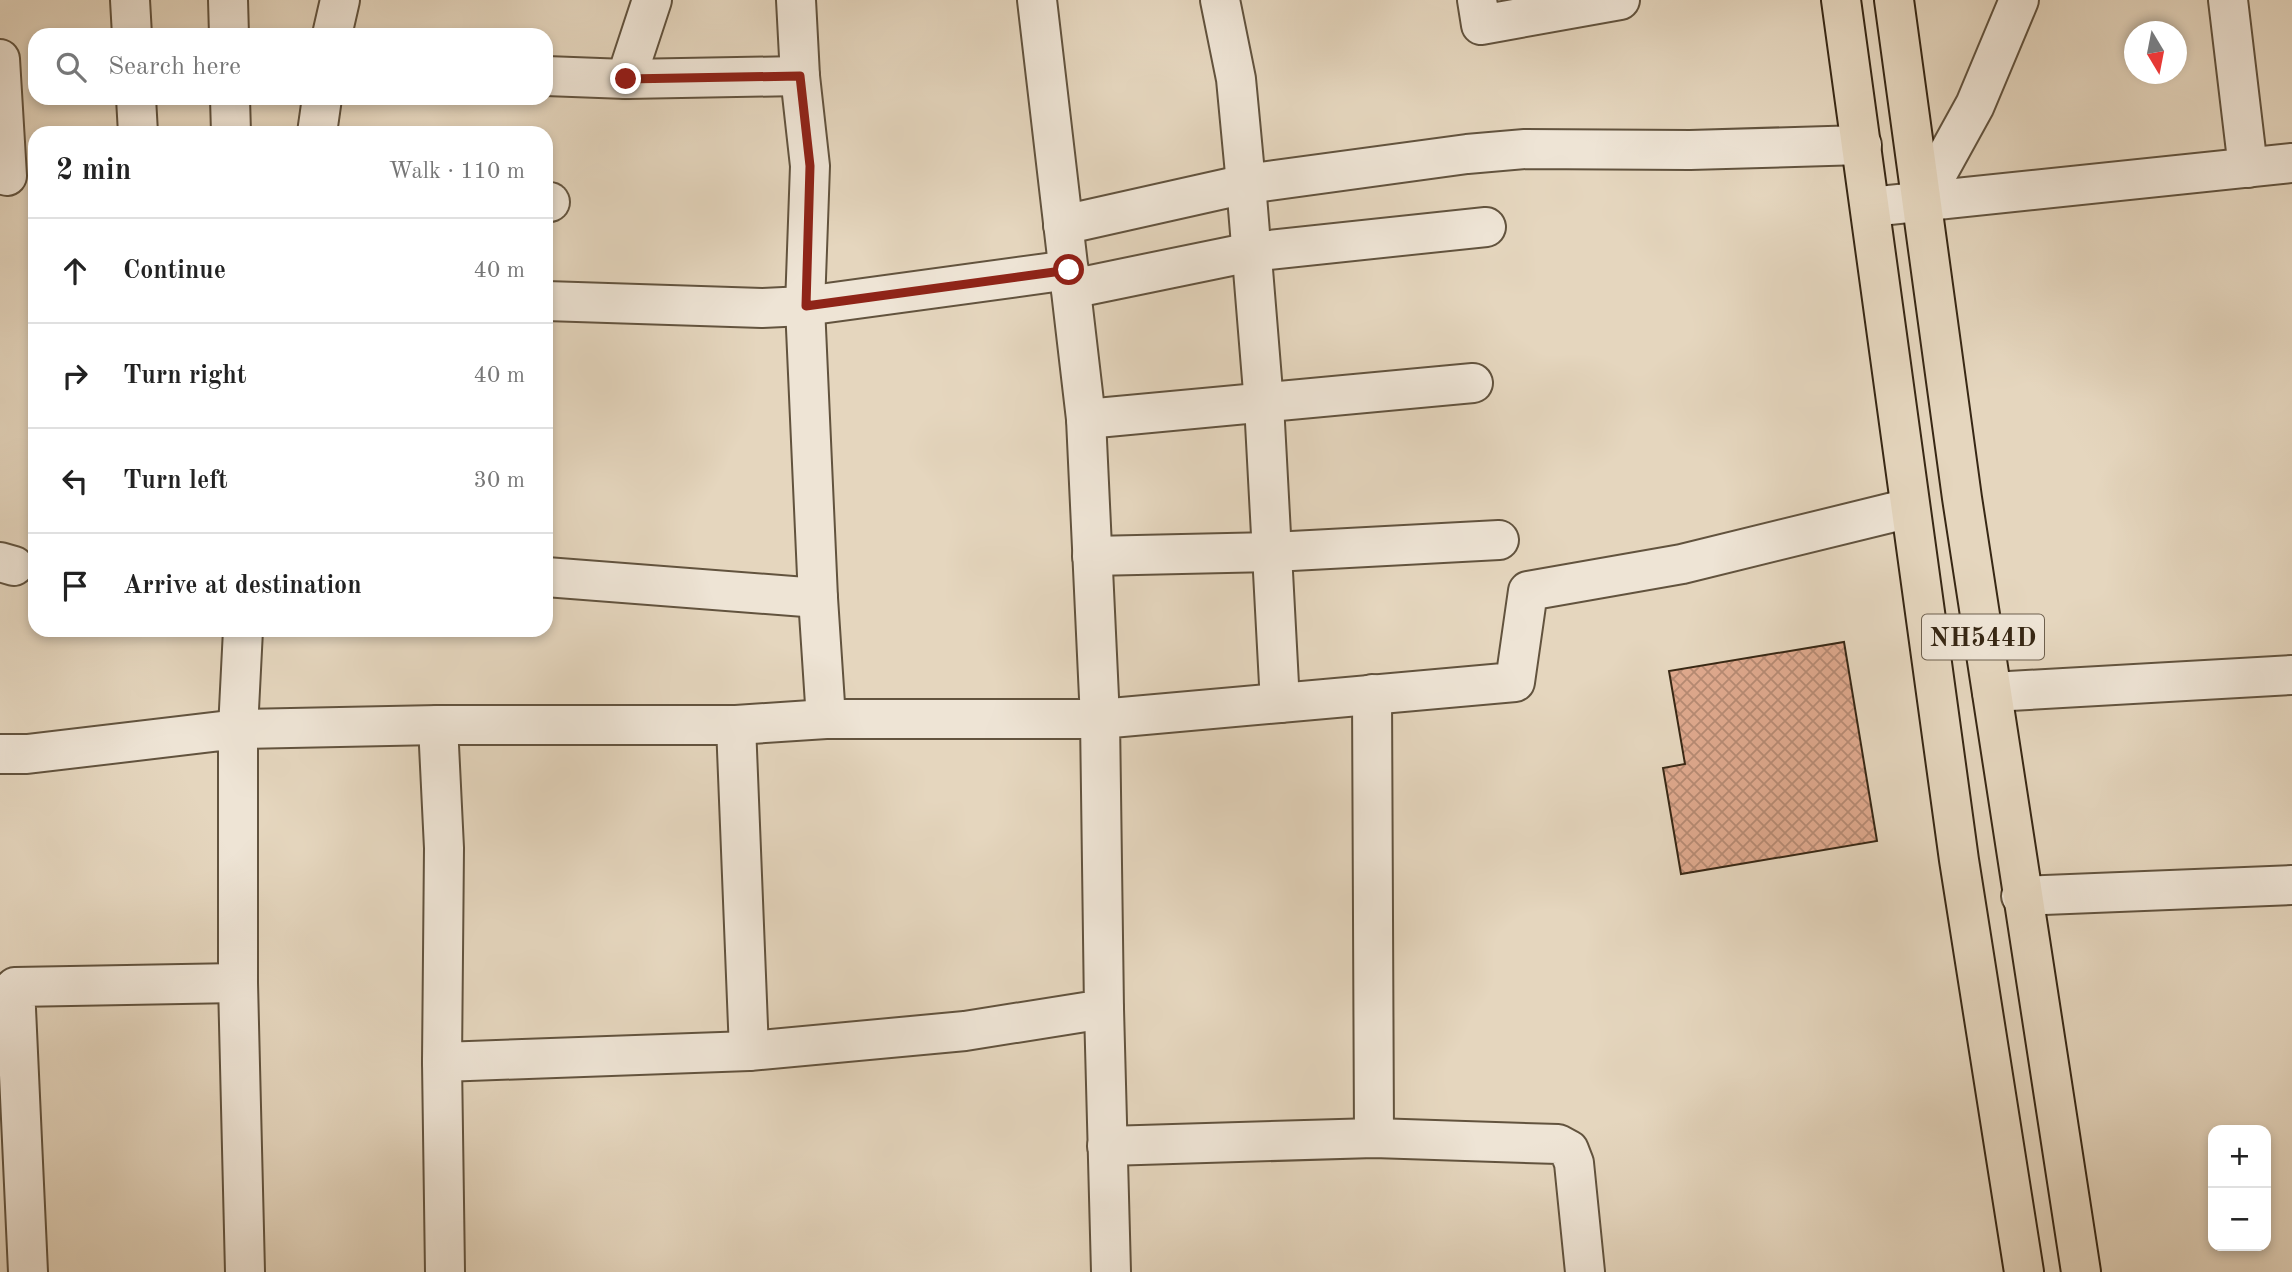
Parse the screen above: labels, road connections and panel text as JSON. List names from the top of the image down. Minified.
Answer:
{"streets":{"highway":["NH544D"]},"north":"bottom","page":{"search":"Search here","heading":["2 min","Walk · 110 m"],"list":[["Continue","40 m"],["Turn right","40 m"],["Turn left","30 m"],"Arrive at destination"],"map_buttons":["+","−"]}}
